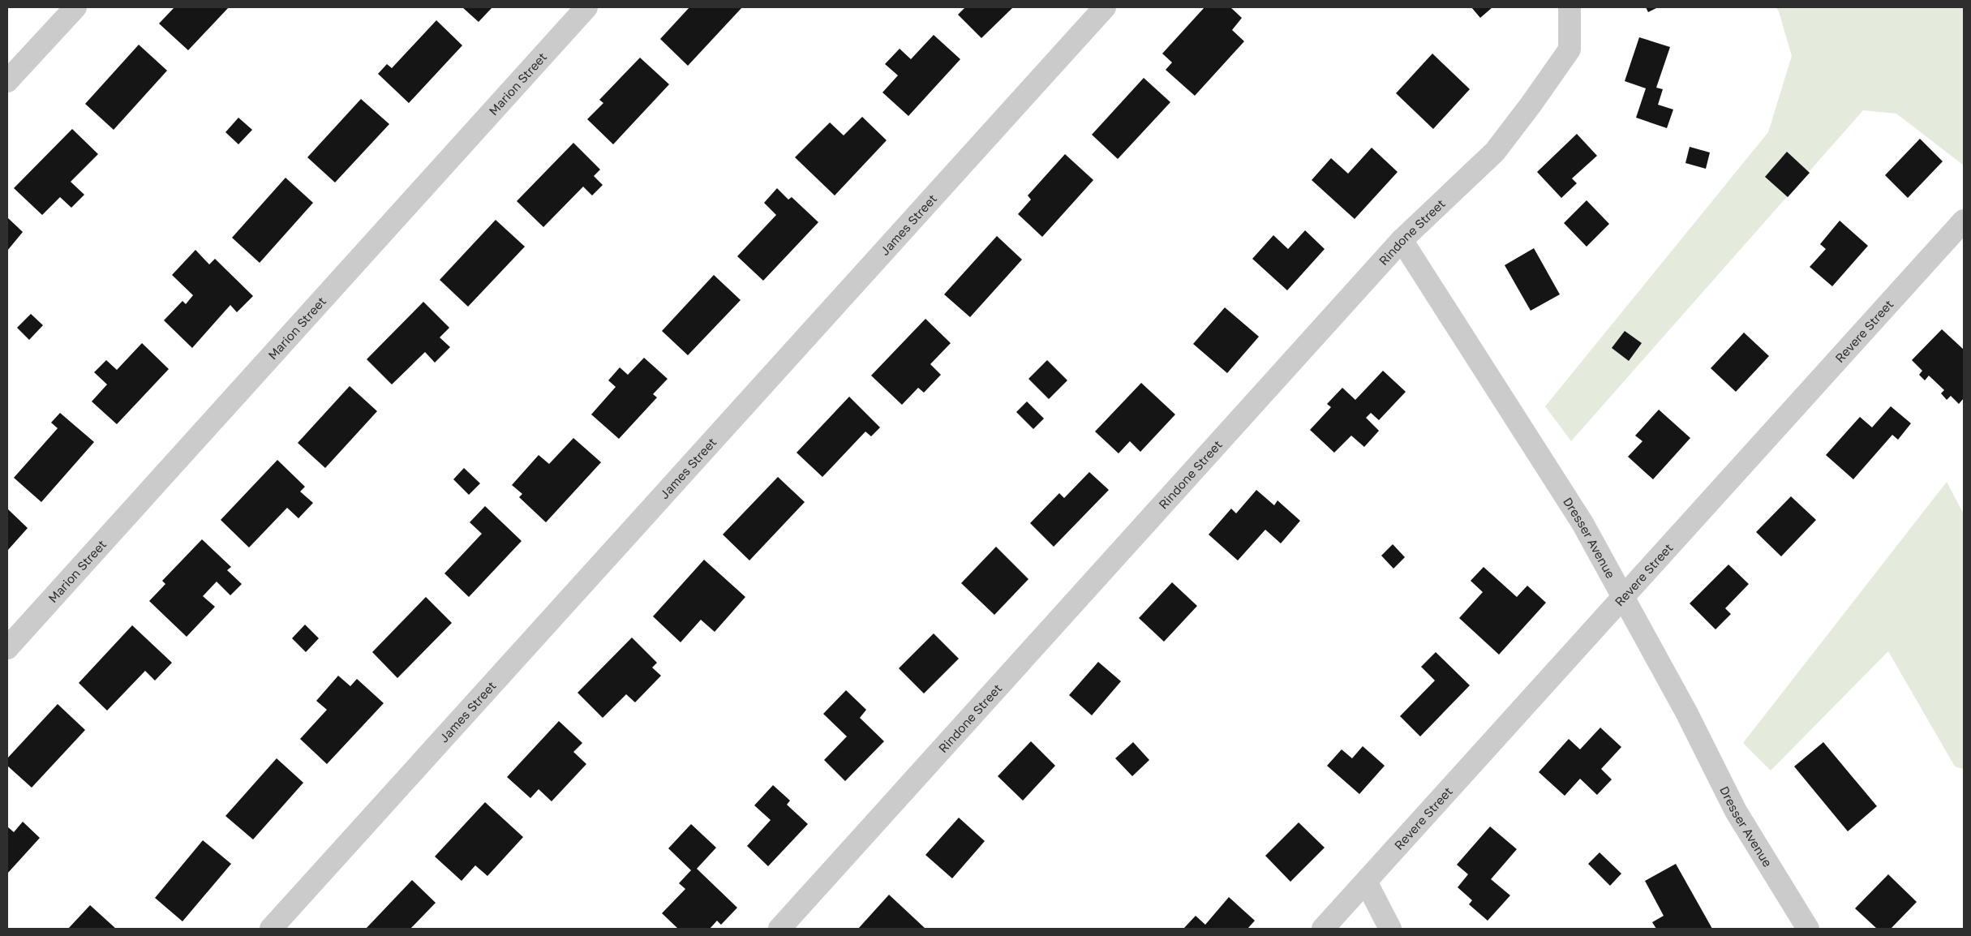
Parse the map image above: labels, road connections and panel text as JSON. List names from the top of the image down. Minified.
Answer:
{"streets":{"street":["Marion Street","James Street","Rindone Street","Revere Street","Dresser Avenue"]},"crossings":[["Rindone Street","Dresser Avenue"],["Revere Street","Dresser Avenue"]]}
